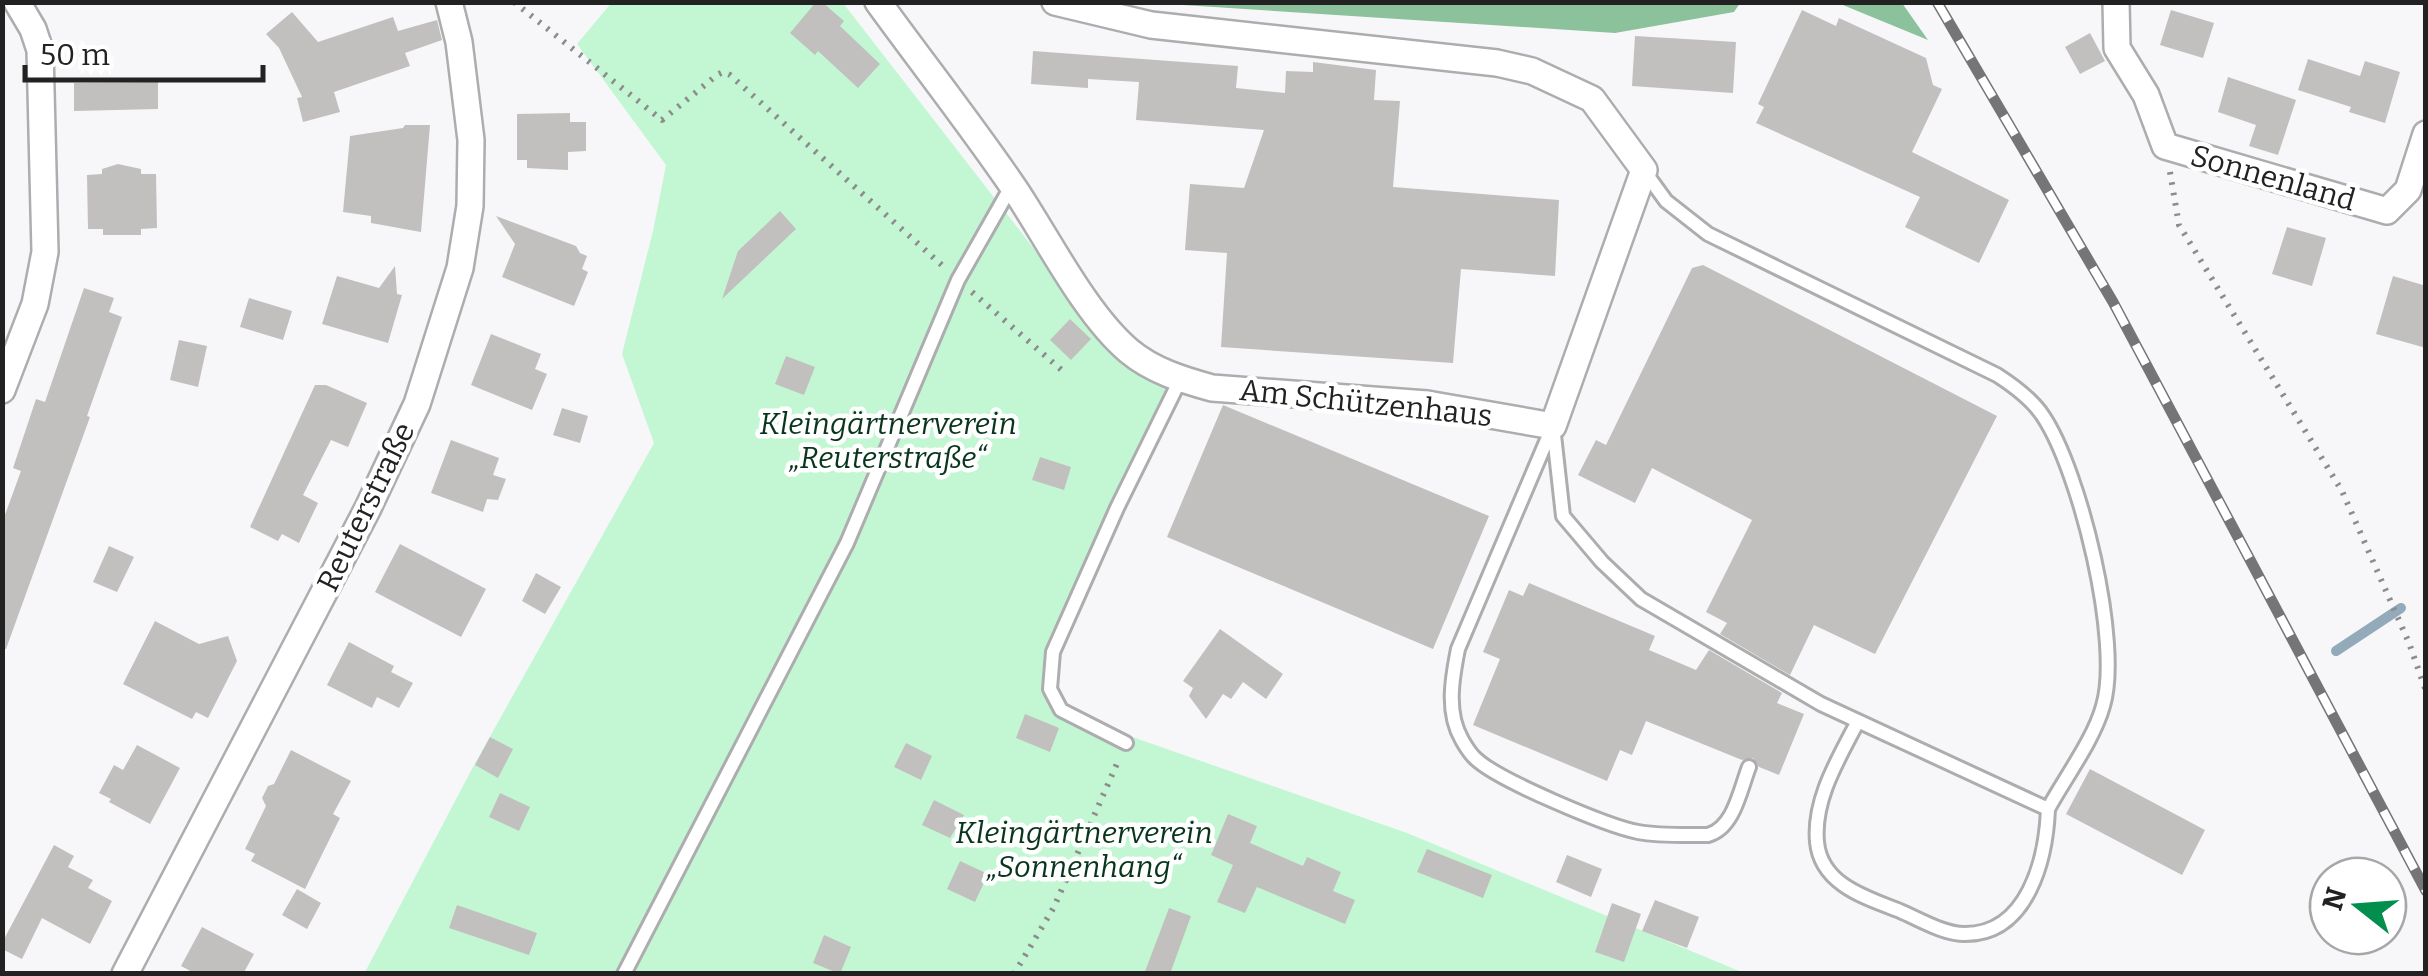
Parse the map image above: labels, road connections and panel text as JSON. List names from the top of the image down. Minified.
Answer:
{"streets":{"street":["Sonnenland","Am Schützenhaus","Reuterstraße"]},"parks":["Kleingärtnerverein „Reuterstraße“","Kleingärtnerverein „Sonnenhang“"],"scale_bar":"50 m","north":"left"}
